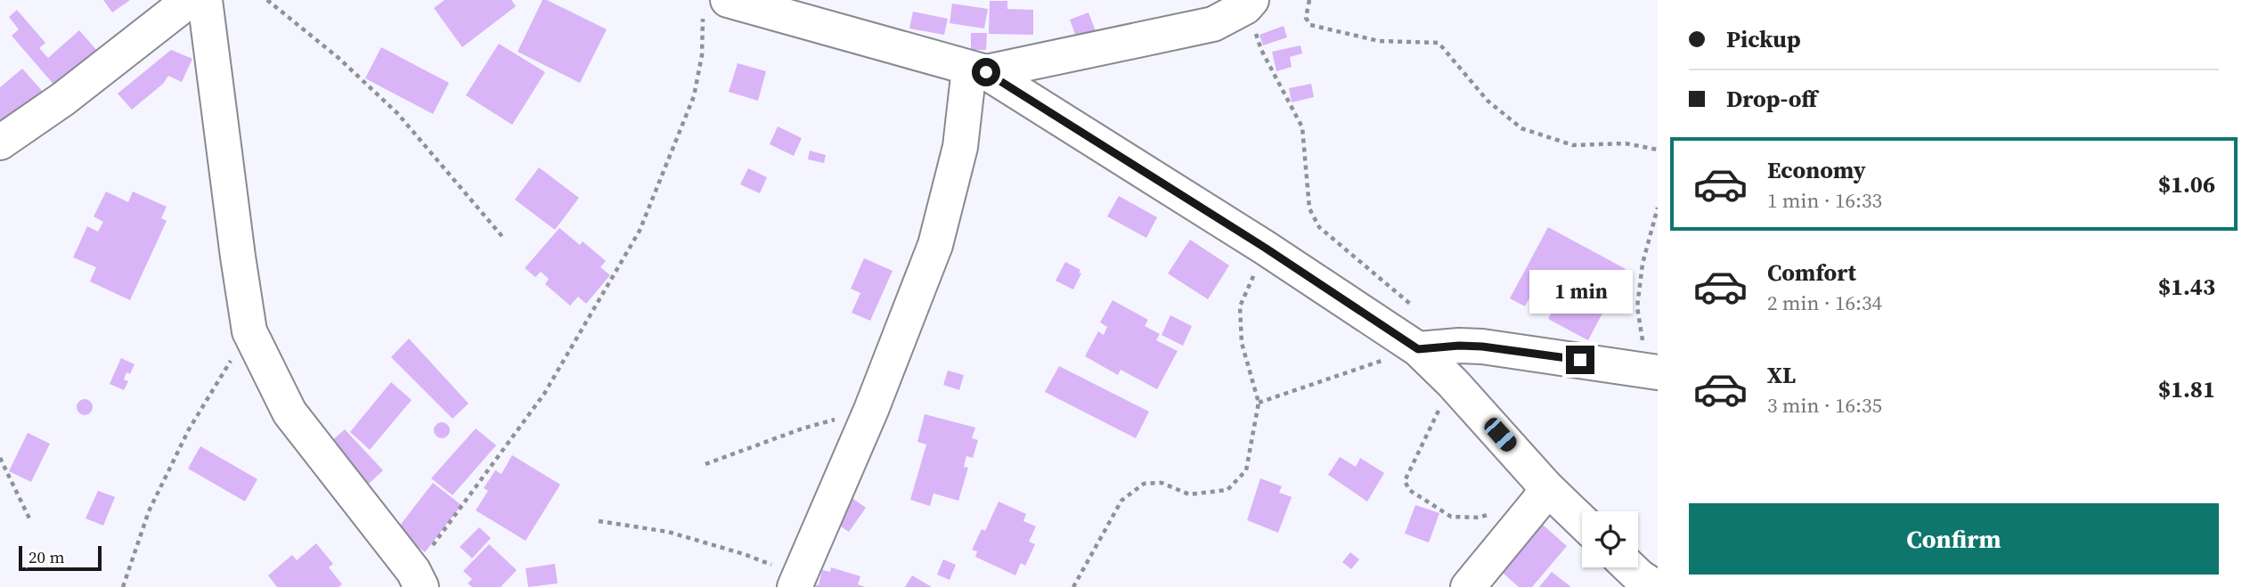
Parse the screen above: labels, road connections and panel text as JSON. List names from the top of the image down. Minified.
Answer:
{"scale_bar":"20 m","page":{"banner":["Pickup","Drop-off"],"list":[{"name":"Economy","note":"1 min · 16:33","value":"$1.06"},{"name":"Comfort","note":"2 min · 16:34","value":"$1.43"},{"name":"XL","note":"3 min · 16:35","value":"$1.81"}],"bubble":"1 min","buttons":"Confirm","scale":"20 m"}}
